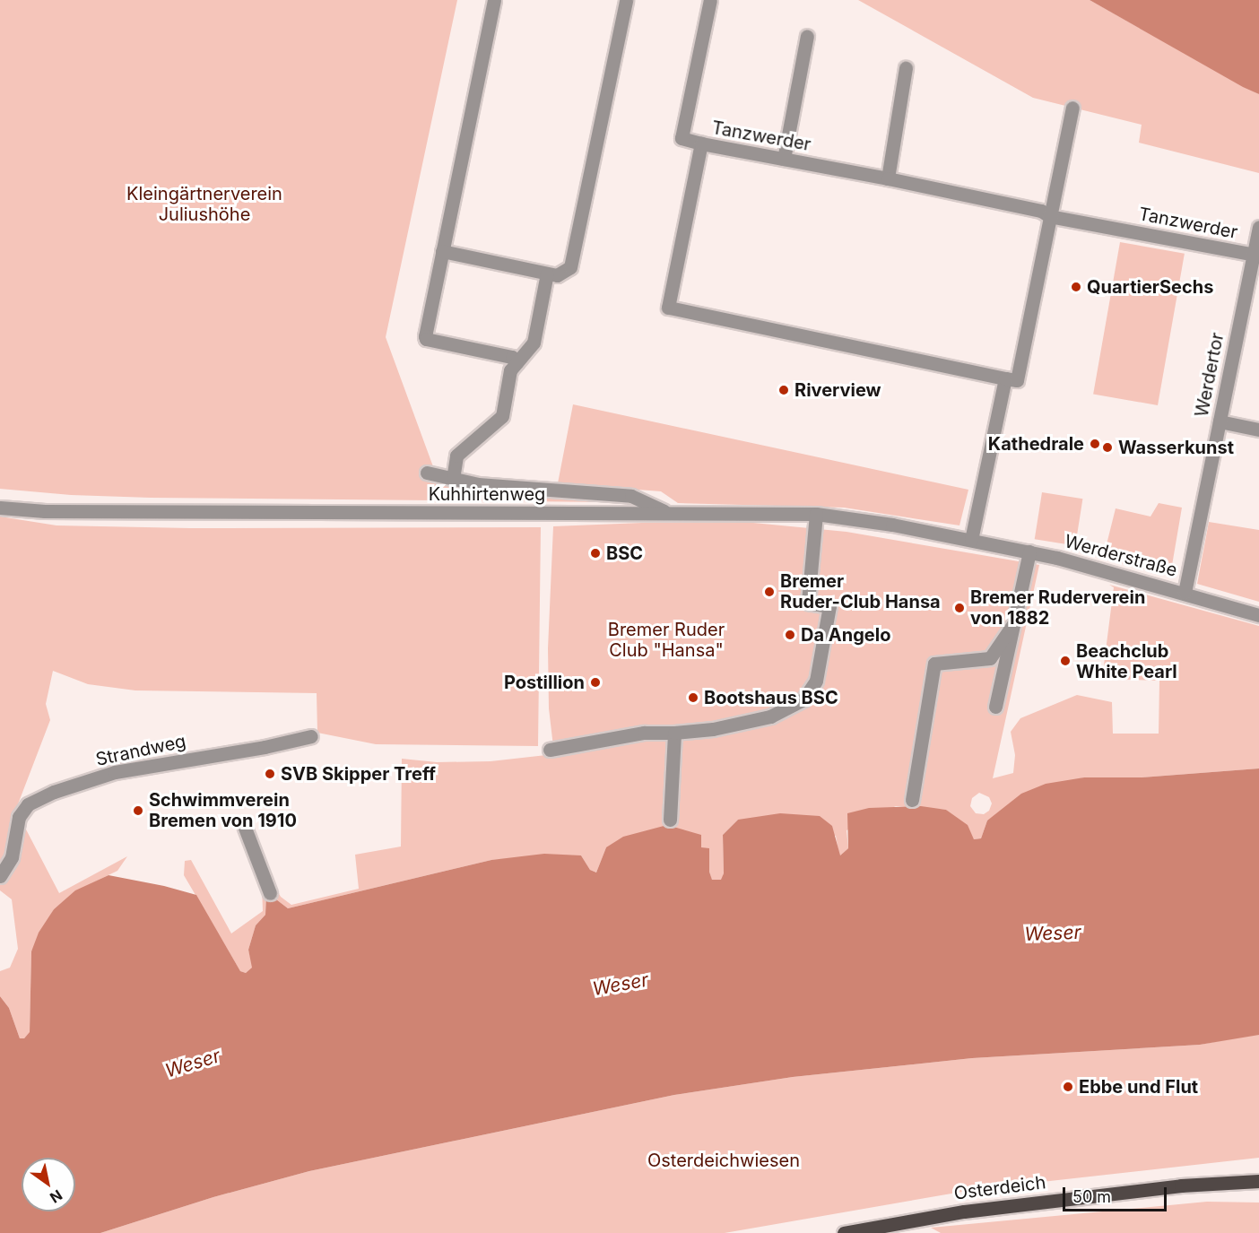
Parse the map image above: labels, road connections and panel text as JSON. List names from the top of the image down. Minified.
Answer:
{"streets":{"main road":["Osterdeich"],"street":["Tanzwerder","Werdertor","Kuhhirtenweg","Werderstraße","Strandweg"]},"crossings":[["Tanzwerder","Werdertor"],["Werdertor","Werderstraße"],["Kuhhirtenweg","Werderstraße"]],"water":["Weser"],"parks":["Kleingärtnerverein Juliushöhe","Bremer Ruder Club \"Hansa\"","Osterdeichwiesen"],"places":["QuartierSechs","Riverview","Kathedrale","Wasserkunst","BSC","Bremer Ruder-Club Hansa","Bremer Ruderverein von 1882","Da Angelo","Beachclub White Pearl","Postillion","Bootshaus BSC","SVB Skipper Treff","Schwimmverein Bremen von 1910","Ebbe und Flut"],"scale_bar":"50 m","north":"bottom right"}
